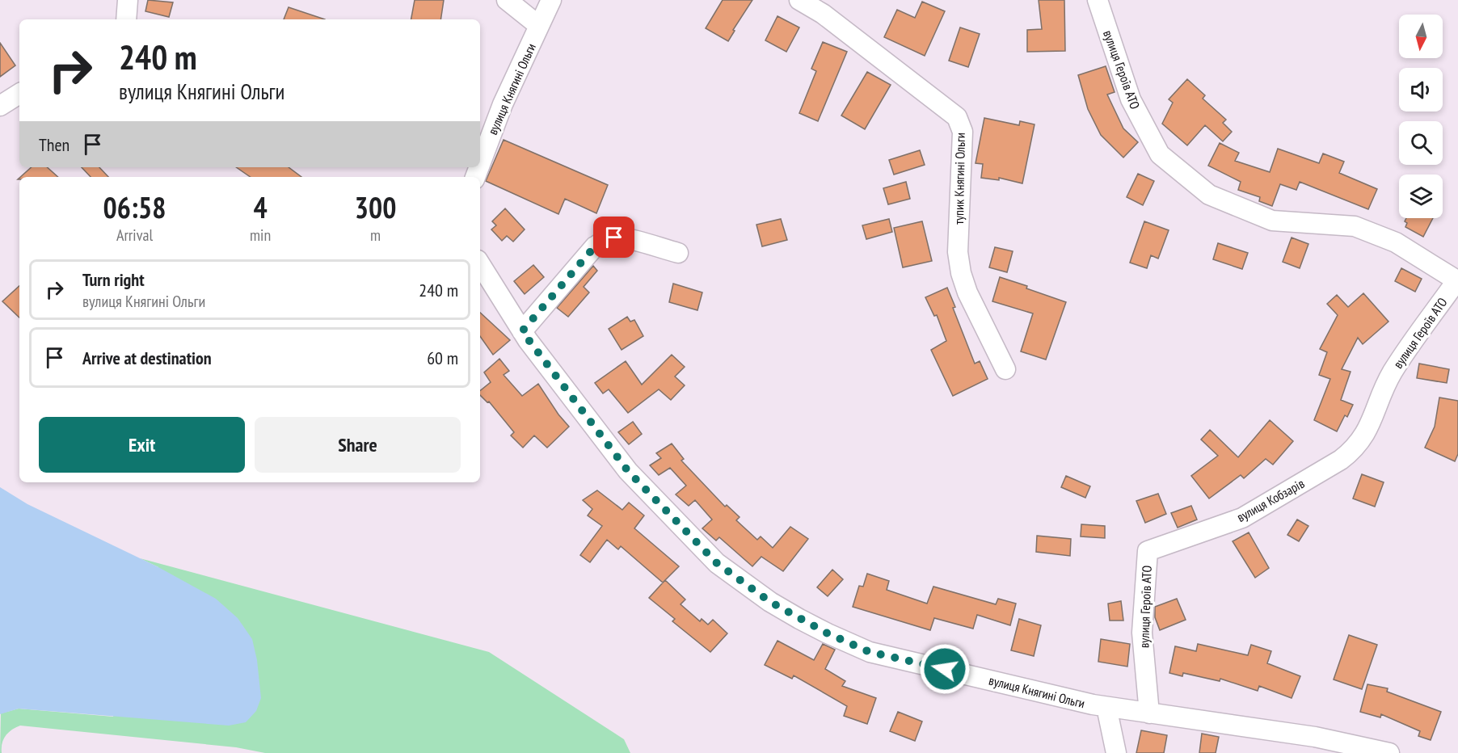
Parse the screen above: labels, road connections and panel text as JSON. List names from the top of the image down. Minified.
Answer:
{"streets":{"street":["вулиця Героїв АТО","вулиця Княгині Ольги","тупик Княгині Ольги"]},"crossings":[["вулиця Героїв АТО","вулиця Княгині Ольги"]],"north":"bottom","page":{"turn":["240 m","вулиця Княгині Ольги"],"then":"Then","eta":["06:58","Arrival","4","min","300","m"],"list":[{"name":"Turn right","note":"вулиця Княгині Ольги","value":"240 m"},{"name":"Arrive at destination","value":"60 m"}],"buttons":["Exit","Share"]}}
